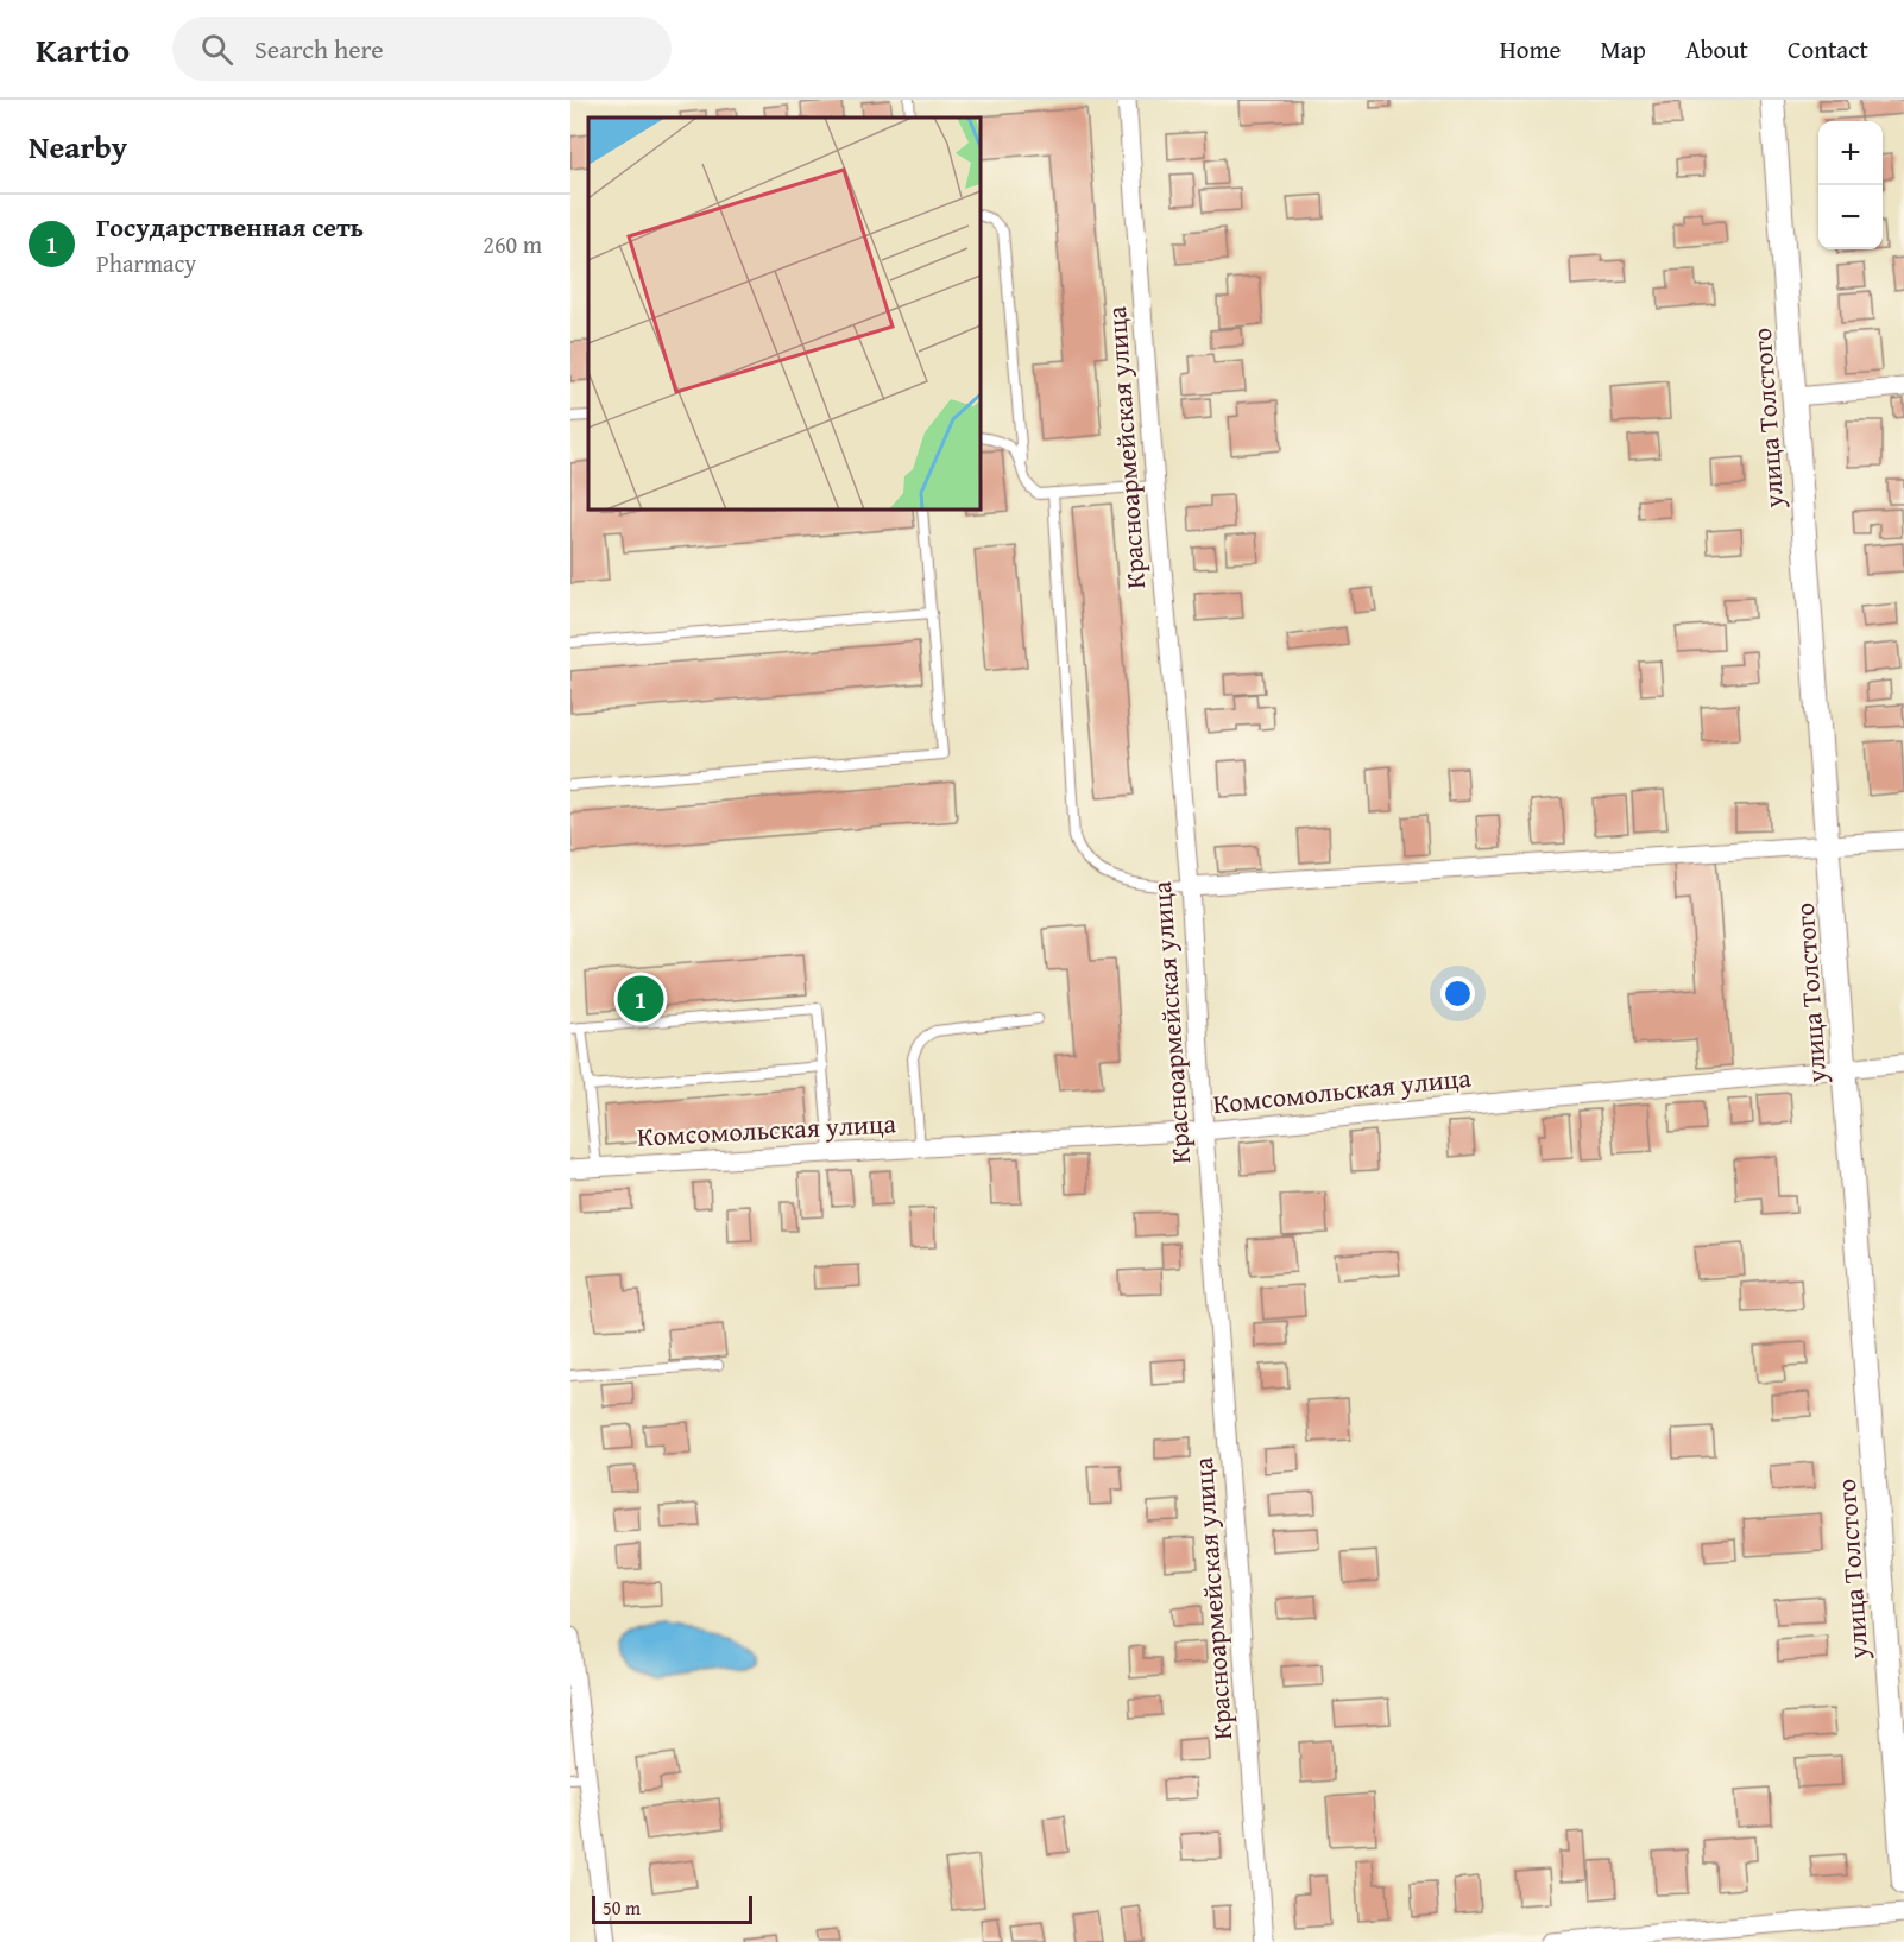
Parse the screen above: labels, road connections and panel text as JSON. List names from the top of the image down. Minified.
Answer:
{"streets":{"street":["улица Толстого","Красноармейская улица","Комсомольская улица"]},"crossings":[["улица Толстого","Комсомольская улица"],["Красноармейская улица","Комсомольская улица"]],"scale_bar":"50 m","page":{"header":"Kartio","search":"Search here","nav":["Home","Map","About","Contact"],"heading":"Nearby","map_buttons":["+","−"],"list":[{"mark":"1","name":"Государственная сеть","note":"Pharmacy","value":"260 m"}],"pins":"1","scale":"50 m"}}
